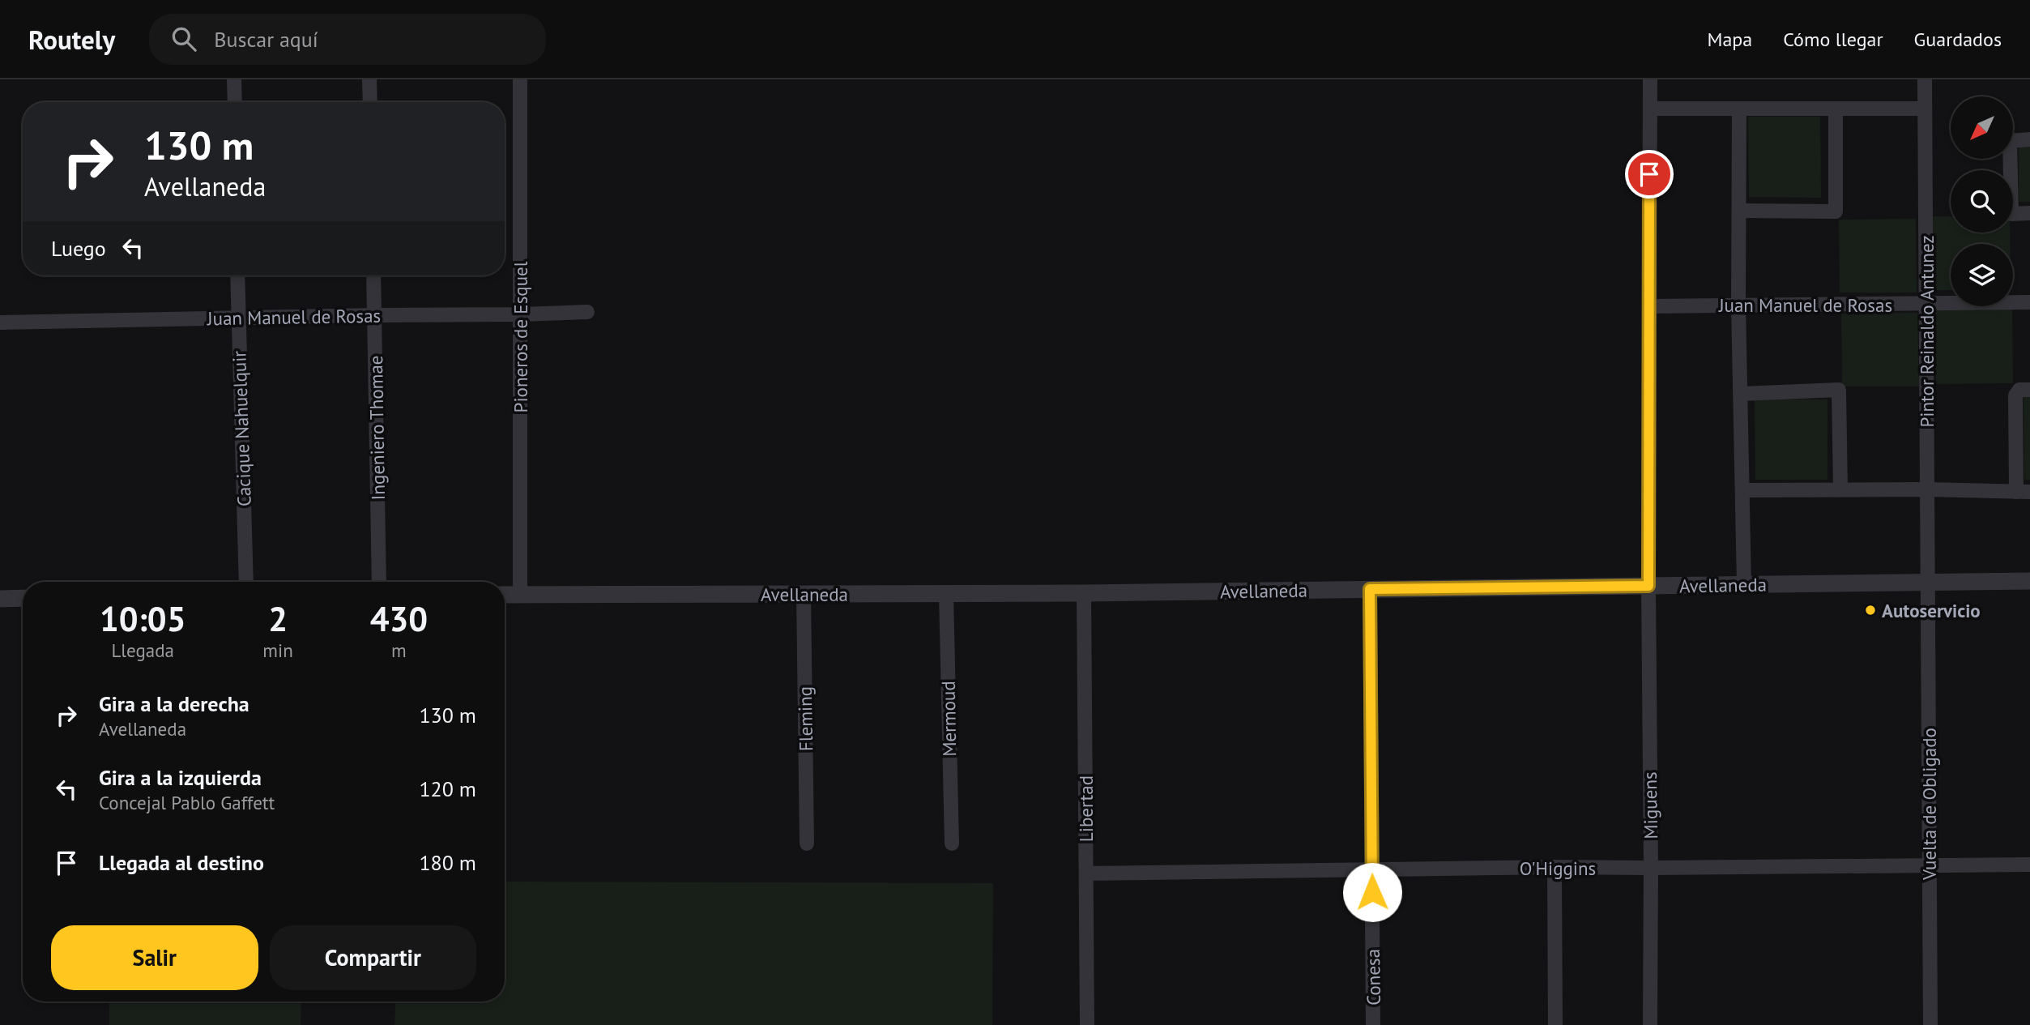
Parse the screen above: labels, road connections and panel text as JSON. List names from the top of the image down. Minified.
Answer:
{"streets":{"street":["Juan Manuel de Rosas","Pintor Reinaldo Antunez","Pioneros de Esquel","Ingeniero Thomae","Cacique Nahuelquir","Avellaneda","Fleming","Mermoud","Vuelta de Obligado","Miguens","Libertad","O'Higgins","Conesa"]},"crossings":[["Juan Manuel de Rosas","Pintor Reinaldo Antunez"],["Juan Manuel de Rosas","Pioneros de Esquel"],["Juan Manuel de Rosas","Ingeniero Thomae"],["Juan Manuel de Rosas","Cacique Nahuelquir"],["Juan Manuel de Rosas","Miguens"],["Pintor Reinaldo Antunez","Avellaneda"],["Pintor Reinaldo Antunez","Vuelta de Obligado"],["Pioneros de Esquel","Avellaneda"],["Avellaneda","Fleming"],["Avellaneda","Mermoud"],["Avellaneda","Vuelta de Obligado"],["Avellaneda","Miguens"],["Avellaneda","Libertad"],["Avellaneda","Conesa"],["Vuelta de Obligado","O'Higgins"],["Miguens","O'Higgins"],["Libertad","O'Higgins"],["O'Higgins","Conesa"]],"places":["Autoservicio"],"north":"bottom left","page":{"header":"Routely","search":"Buscar aquí","nav":["Mapa","Cómo llegar","Guardados"],"turn":["130 m","Avellaneda"],"then":"Luego","eta":["10:05","Llegada","2","min","430","m"],"list":[{"name":"Gira a la derecha","note":"Avellaneda","value":"130 m"},{"name":"Gira a la izquierda","note":"Concejal Pablo Gaffett","value":"120 m"},{"name":"Llegada al destino","value":"180 m"}],"buttons":["Salir","Compartir"]}}
